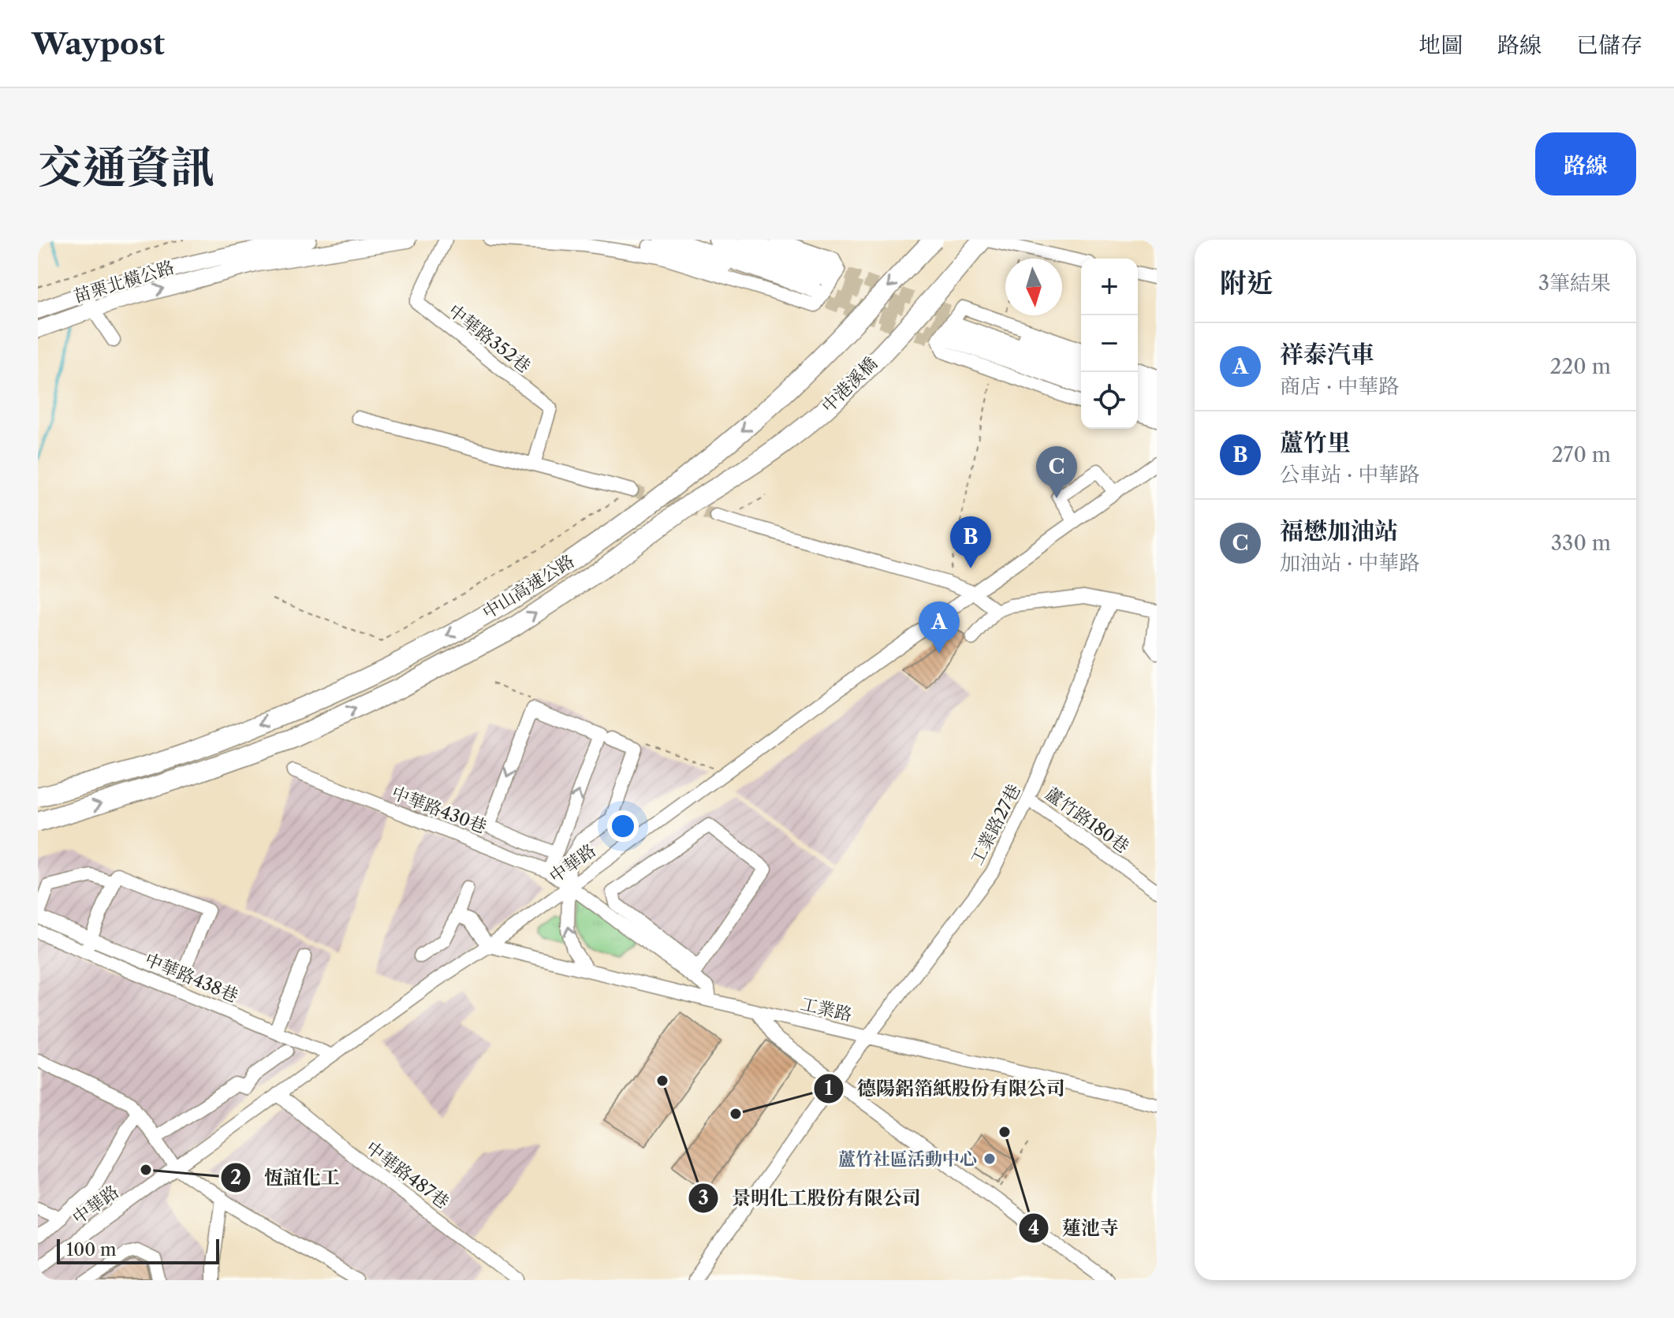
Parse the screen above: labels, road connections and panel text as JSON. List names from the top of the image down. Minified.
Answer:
{"streets":{"highway":["中港溪橋","中山高速公路"],"main road":["苗栗北橫公路"],"street":["中華路352巷","中華路430巷","蘆竹路180巷","工業路27巷","中華路","中華路438巷","工業路","中華路487巷"]},"crossings":[["中港溪橋","中山高速公路"],["中華路430巷","中華路"],["蘆竹路180巷","工業路27巷"],["工業路27巷","工業路"],["中華路","中華路438巷"],["中華路","工業路"],["中華路","中華路487巷"]],"places":["景明化工股份有限公司","德陽鋁箔紙股份有限公司","蓮池寺","蘆竹社區活動中心","恆誼化工"],"scale_bar":"100 m","north":"bottom","page":{"header":"Waypost","nav":["地圖","路線","已儲存"],"title":"交通資訊","buttons":"路線","heading":["附近","3筆結果"],"map_buttons":["+","−"],"list":[{"mark":"A","name":"祥泰汽車","note":"商店 · 中華路","value":"220 m"},{"mark":"B","name":"蘆竹里","note":"公車站 · 中華路","value":"270 m"},{"mark":"C","name":"福懋加油站","note":"加油站 · 中華路","value":"330 m"}],"pins":["C","B","A"],"scale":"100 m"}}
